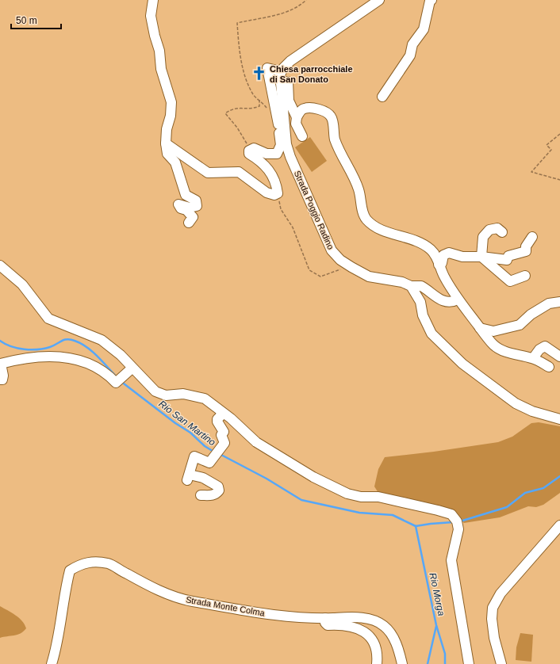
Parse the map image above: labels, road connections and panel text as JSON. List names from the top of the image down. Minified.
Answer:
{"streets":{"street":["Strada Poggio Radino","Strada Monte Colma"]},"water":["Rio San Martino","Rio Morga"],"places":{"church":["Chiesa parrocchiale di San Donato"]},"scale_bar":"50 m"}
